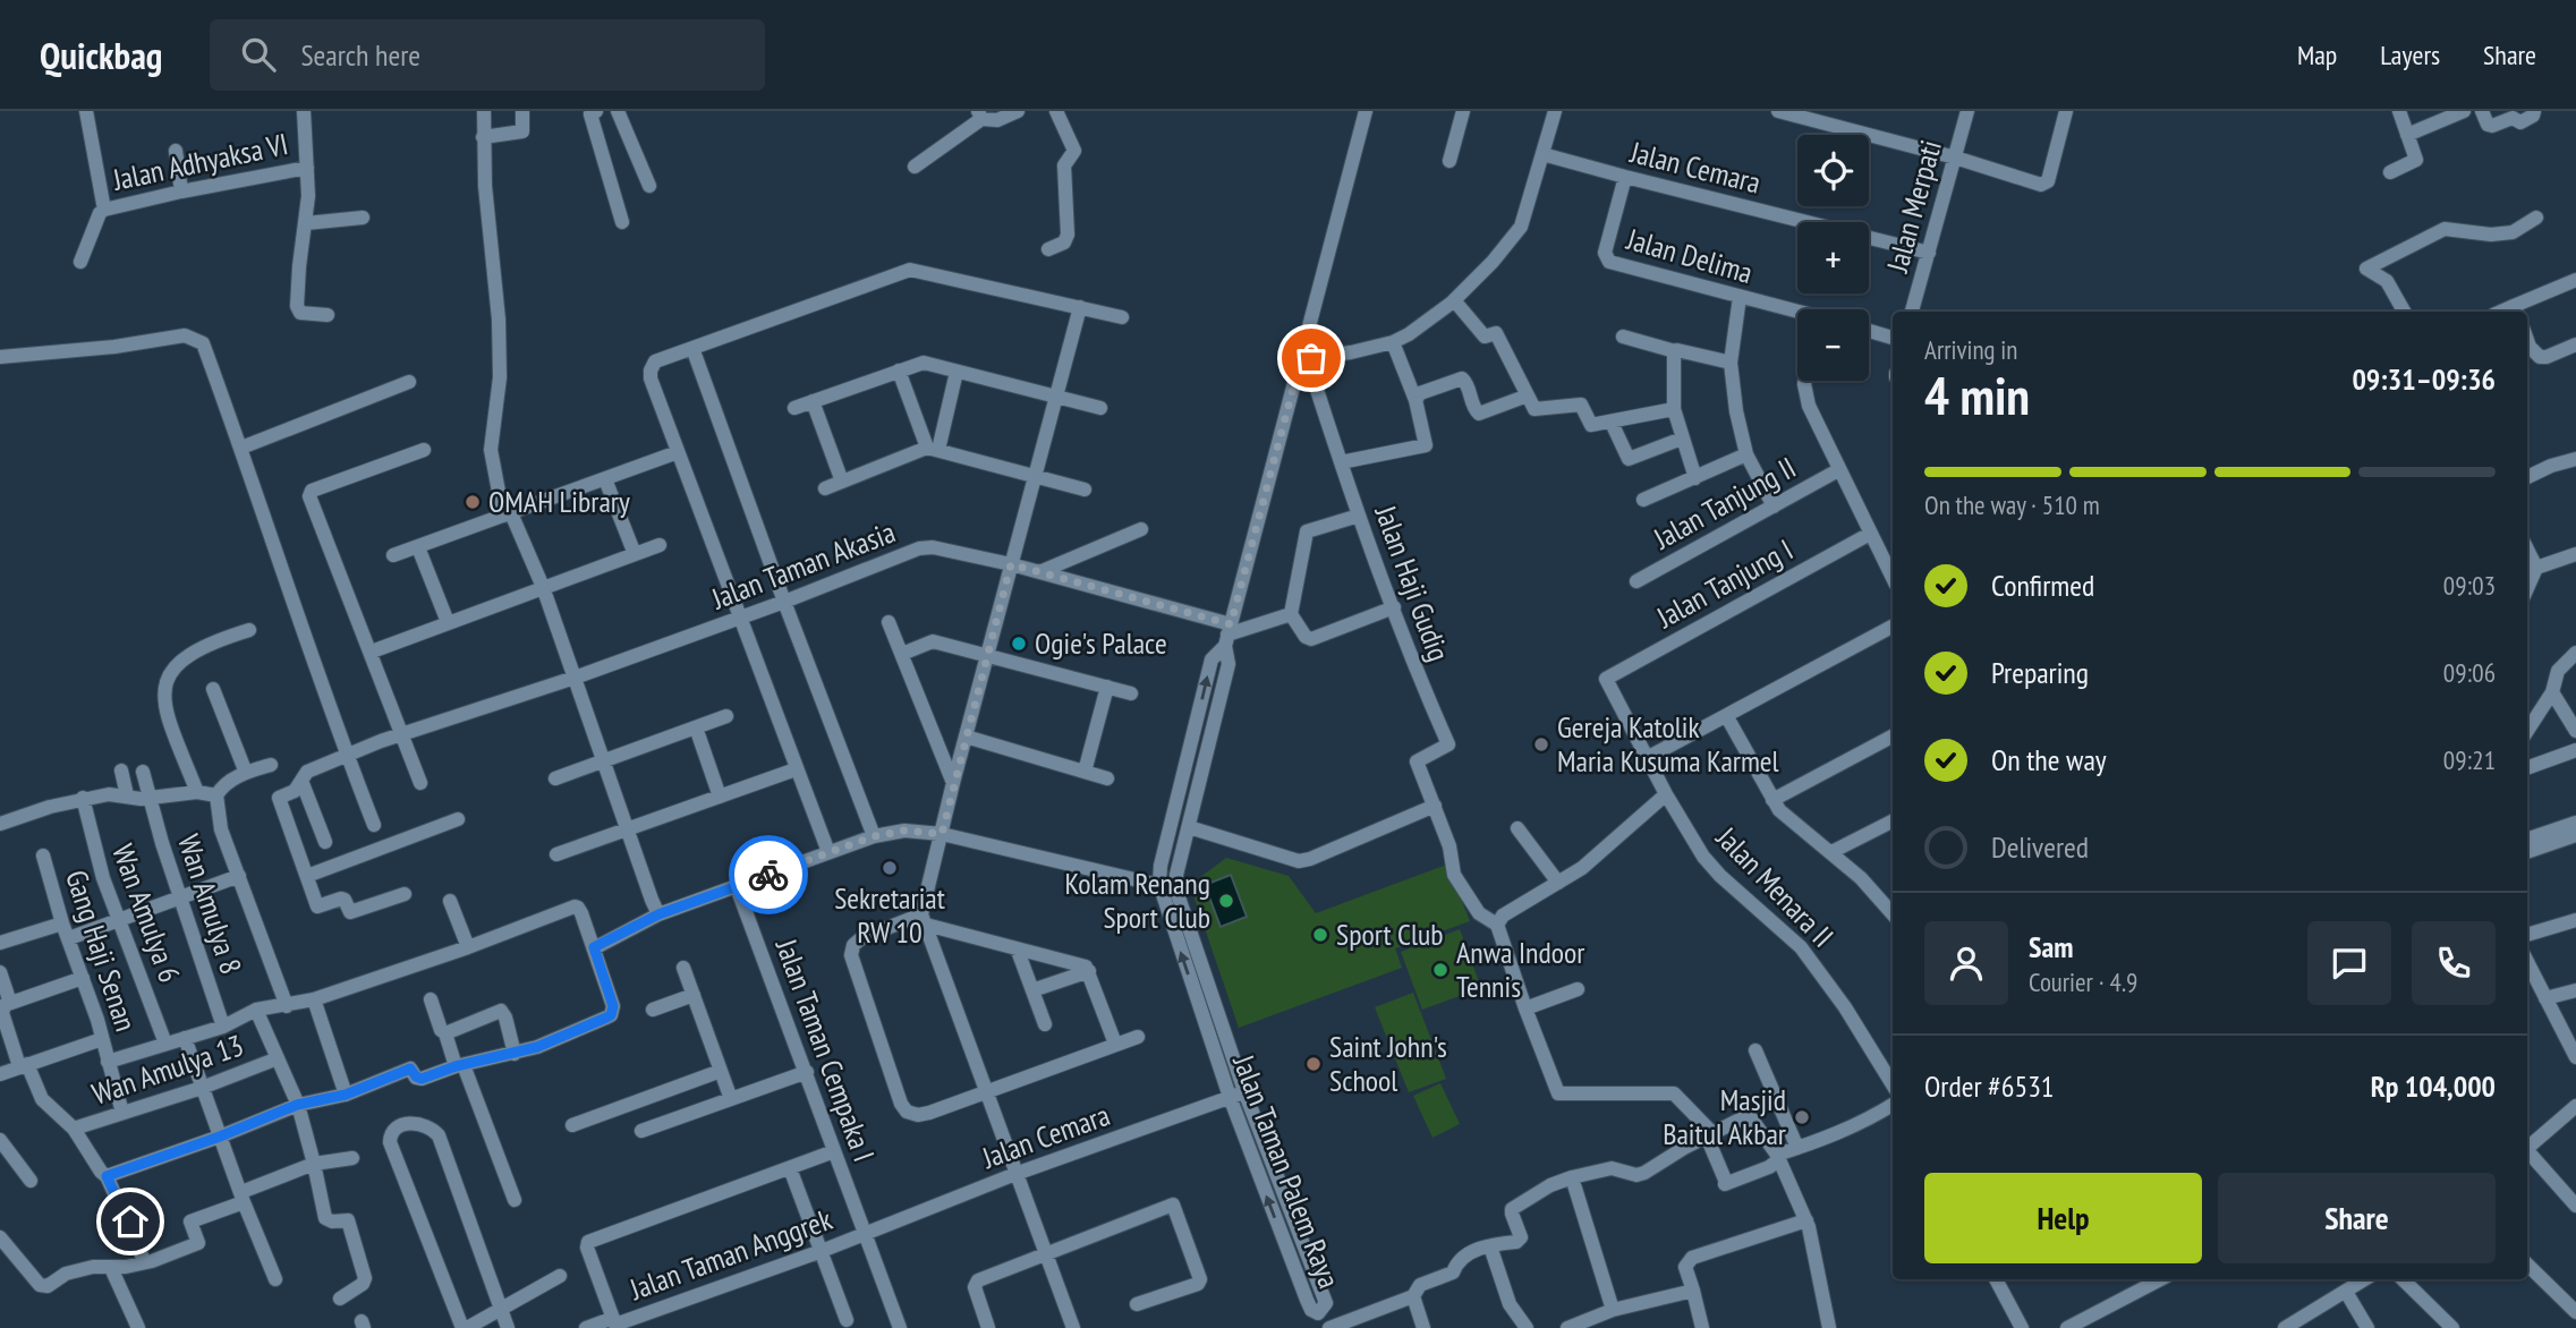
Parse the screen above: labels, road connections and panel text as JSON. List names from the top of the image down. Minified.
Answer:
{"streets":{"street":["Jalan Adhyaksa VI","Jalan Cemara","Jalan Merpati","Jalan Delima","Jalan Tanjung II","Jalan Taman Akasia","Jalan Haji Gudig","Jalan Tanjung I","Jalan Menara II","Wan Amulya 8","Wan Amulya 6","Gang Haji Senan","Jalan Taman Cempaka I","Wan Amulya 13","Jalan Taman Palem Raya","Jalan Taman Anggrek"]},"crossings":[["Jalan Cemara","Jalan Merpati"],["Jalan Cemara","Jalan Delima"],["Jalan Cemara","Jalan Taman Cempaka I"],["Jalan Cemara","Jalan Taman Palem Raya"],["Jalan Cemara","Jalan Taman Anggrek"],["Jalan Taman Akasia","Jalan Taman Palem Raya"],["Jalan Haji Gudig","Jalan Taman Palem Raya"],["Jalan Tanjung I","Jalan Menara II"],["Gang Haji Senan","Wan Amulya 13"],["Jalan Taman Cempaka I","Jalan Taman Anggrek"]],"places":["OMAH Library","Ogie's Palace","Gereja Katolik Maria Kusuma Karmel","Sekretariat RW 10","Kolam Renang Sport Club","Sport Club","Anwa Indoor Tennis","Saint John's School","Masjid Baitul Akbar"],"page":{"header":"Quickbag","search":"Search here","nav":["Map","Layers","Share"],"map_buttons":["+","−"],"heading":["4 min","Arriving in","09:31–09:36"],"panel":["Sam","Courier · 4.9","Order #6531","Rp 104,000"],"bar":"On the way · 510 m","list":[["Confirmed","09:03"],["Preparing","09:06"],["On the way","09:21"],"Delivered"],"buttons":["Help","Share"]}}
